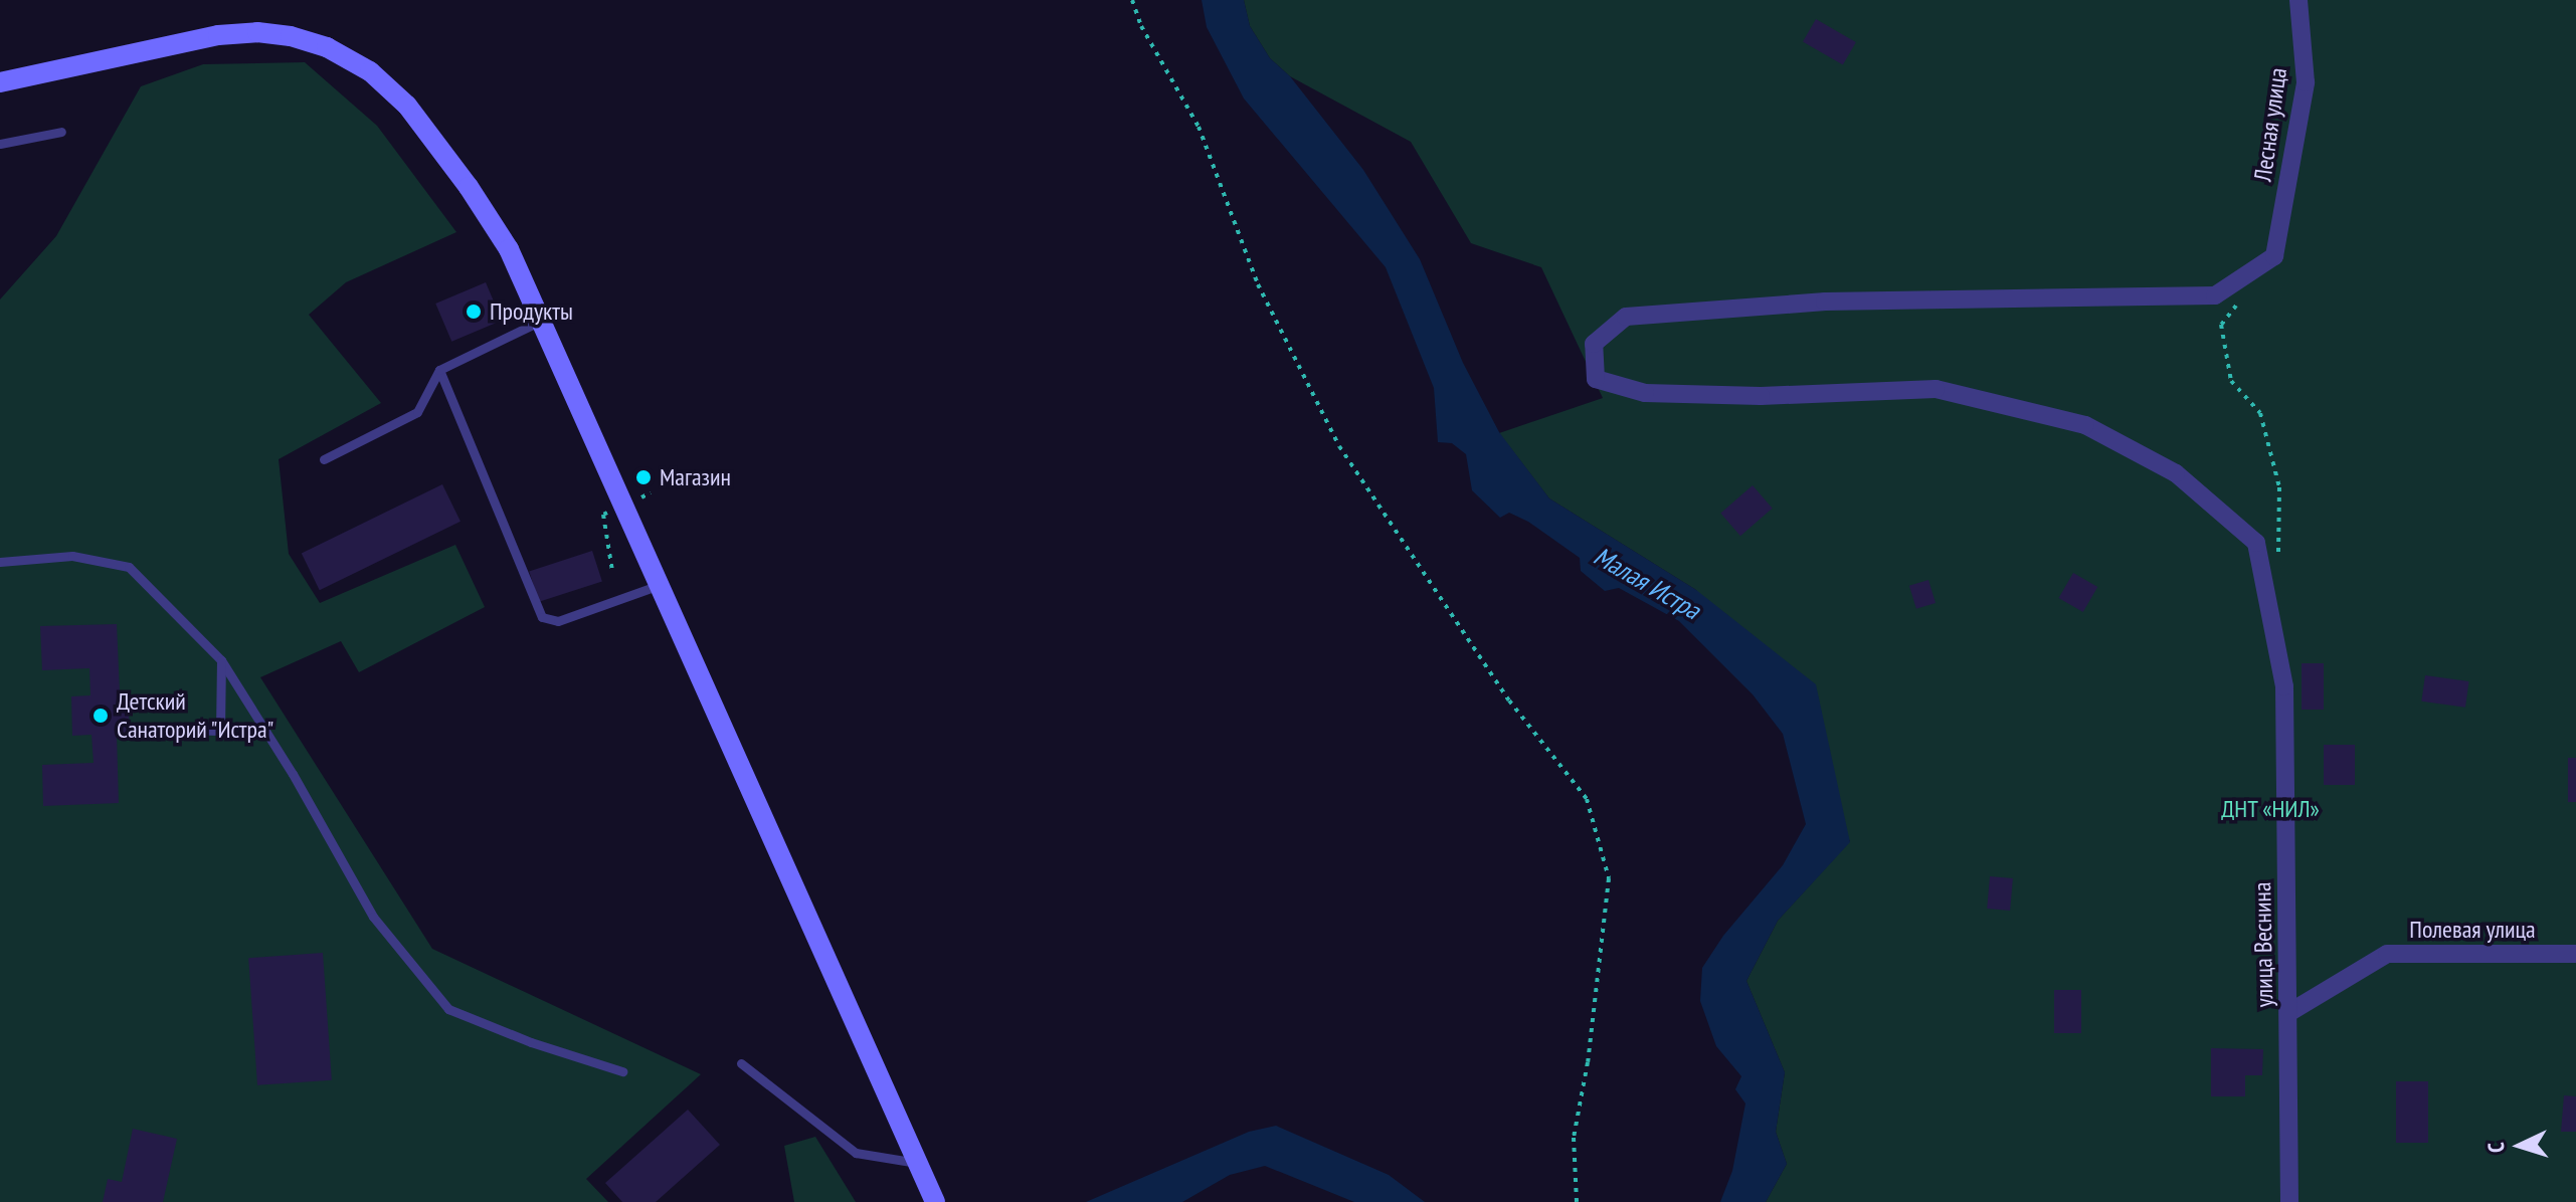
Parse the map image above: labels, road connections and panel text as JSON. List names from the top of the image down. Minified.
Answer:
{"streets":{"street":["Лесная улица","Полевая улица","улица Веснина"]},"crossings":[["Лесная улица","улица Веснина"],["Полевая улица","улица Веснина"]],"water":["Малая Истра"],"parks":["ДНТ «НИЛ»"],"places":["Продукты","Магазин","Детский Санаторий \"Истра\""],"north":"left"}
